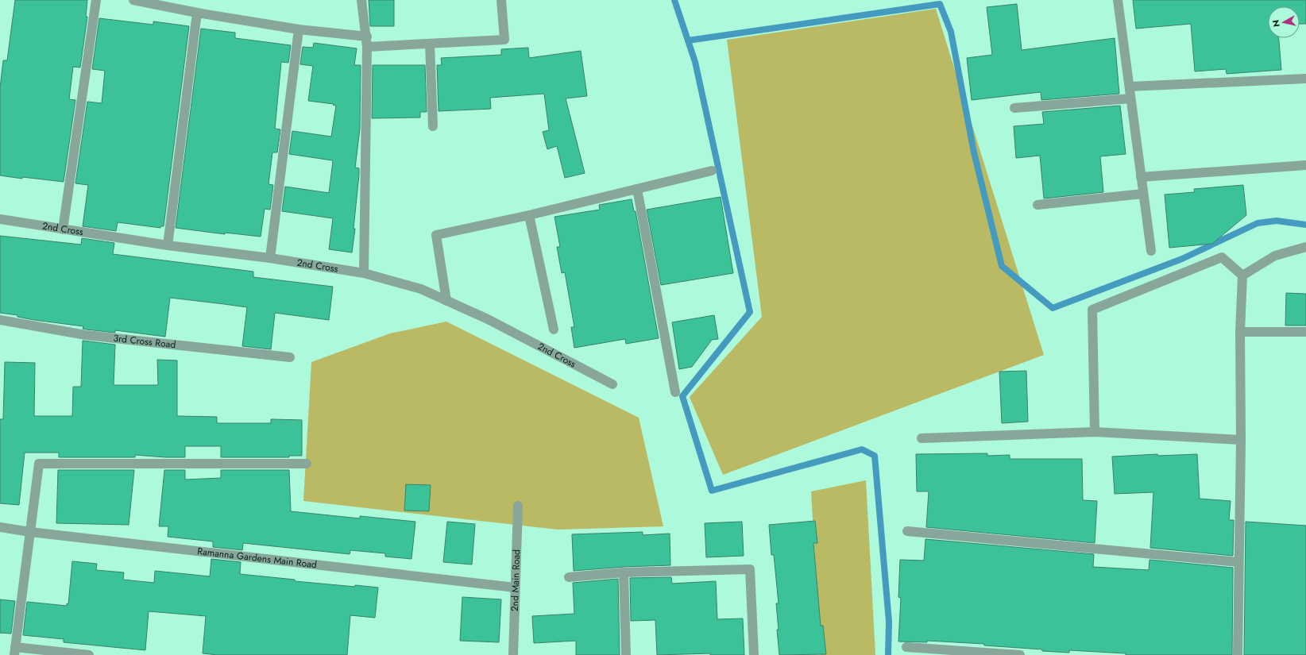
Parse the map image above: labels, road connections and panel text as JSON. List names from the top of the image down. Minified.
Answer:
{"streets":{"street":["2nd Cross","3rd Cross Road","Ramanna Gardens Main Road","2nd Main Road"]},"crossings":[["Ramanna Gardens Main Road","2nd Main Road"]],"north":"left"}
